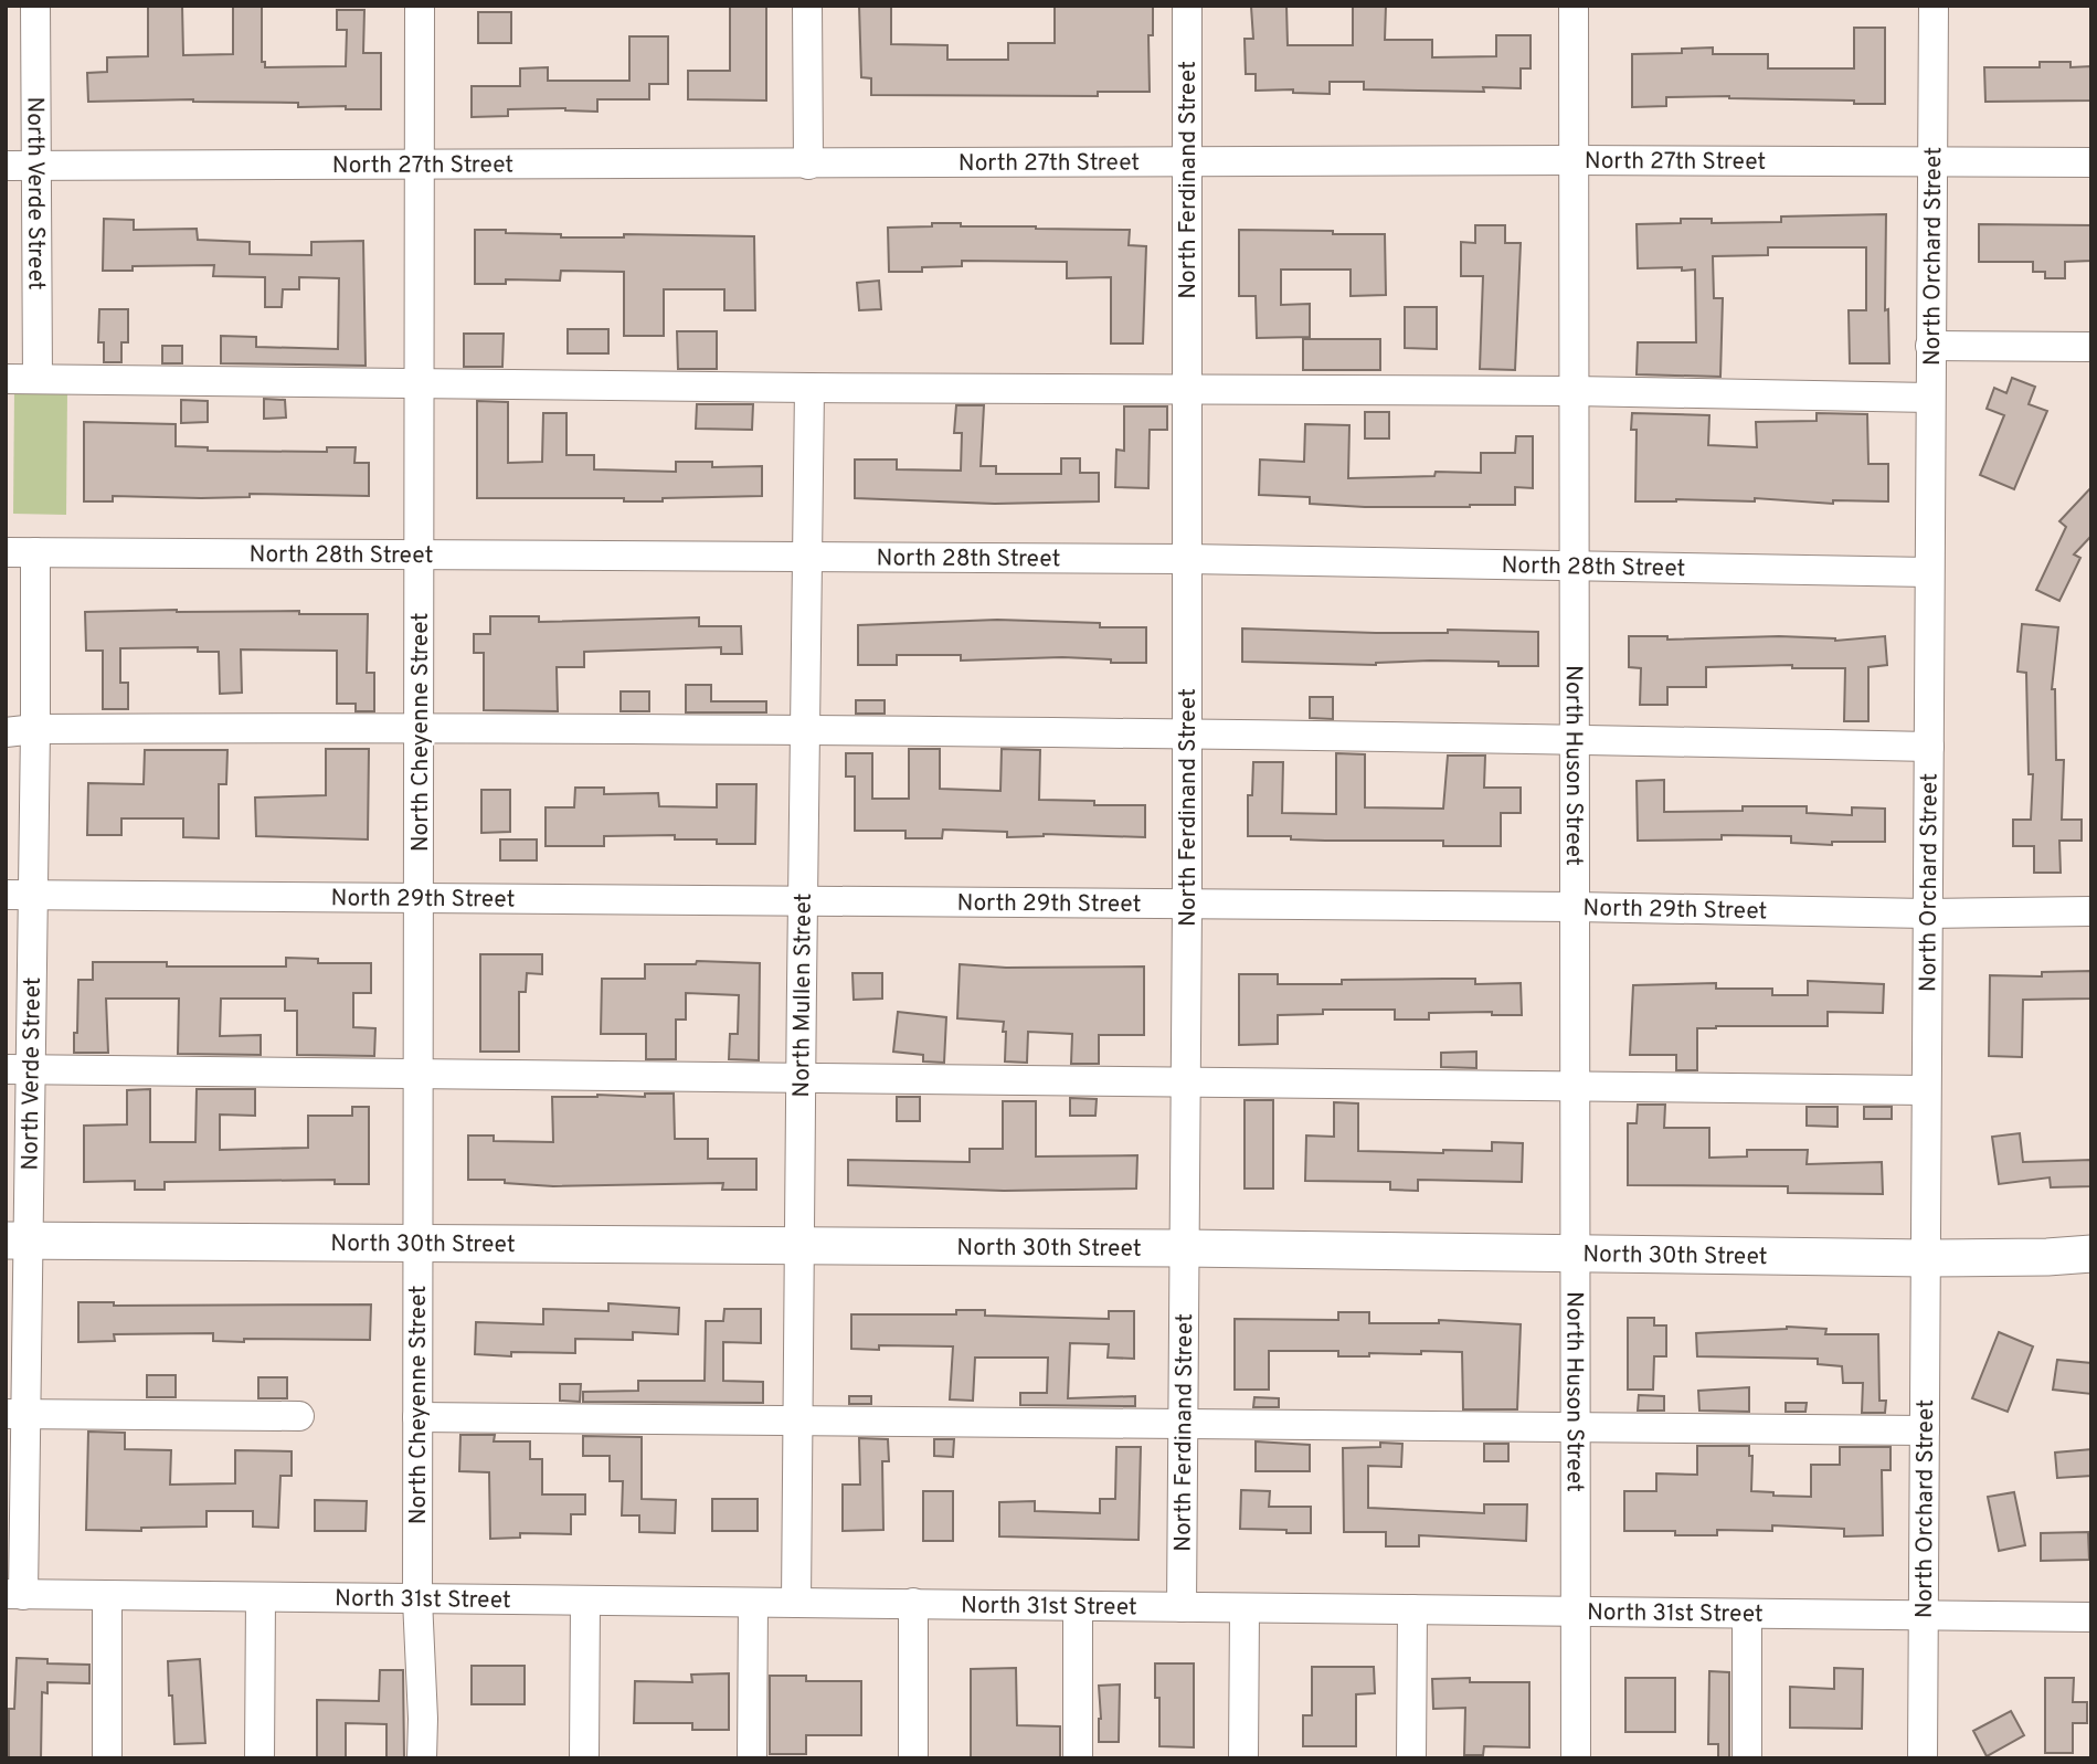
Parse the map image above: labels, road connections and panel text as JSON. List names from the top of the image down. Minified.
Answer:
{"streets":{"main road":["North 30th Street"],"street":["North 27th Street","North Ferdinand Street","North Verde Street","North Orchard Street","North 28th Street","North Cheyenne Street","North Huson Street","North 29th Street","North Mullen Street","North 31st Street"]},"crossings":[["North 27th Street","North Ferdinand Street"],["North 27th Street","North Verde Street"],["North 27th Street","North Orchard Street"],["North 27th Street","North Cheyenne Street"],["North 27th Street","North Huson Street"],["North Ferdinand Street","North 28th Street"],["North Ferdinand Street","North 29th Street"],["North Ferdinand Street","North 30th Street"],["North Ferdinand Street","North 31st Street"],["North Verde Street","North 28th Street"],["North Verde Street","North 29th Street"],["North Verde Street","North 30th Street"],["North Verde Street","North 31st Street"],["North Orchard Street","North 28th Street"],["North Orchard Street","North 29th Street"],["North Orchard Street","North 30th Street"],["North Orchard Street","North 31st Street"],["North 28th Street","North Cheyenne Street"],["North 28th Street","North Huson Street"],["North 28th Street","North Mullen Street"],["North Cheyenne Street","North 29th Street"],["North Cheyenne Street","North 30th Street"],["North Cheyenne Street","North 31st Street"],["North Huson Street","North 29th Street"],["North Huson Street","North 30th Street"],["North Huson Street","North 31st Street"],["North 29th Street","North Mullen Street"],["North Mullen Street","North 30th Street"],["North Mullen Street","North 31st Street"]]}
